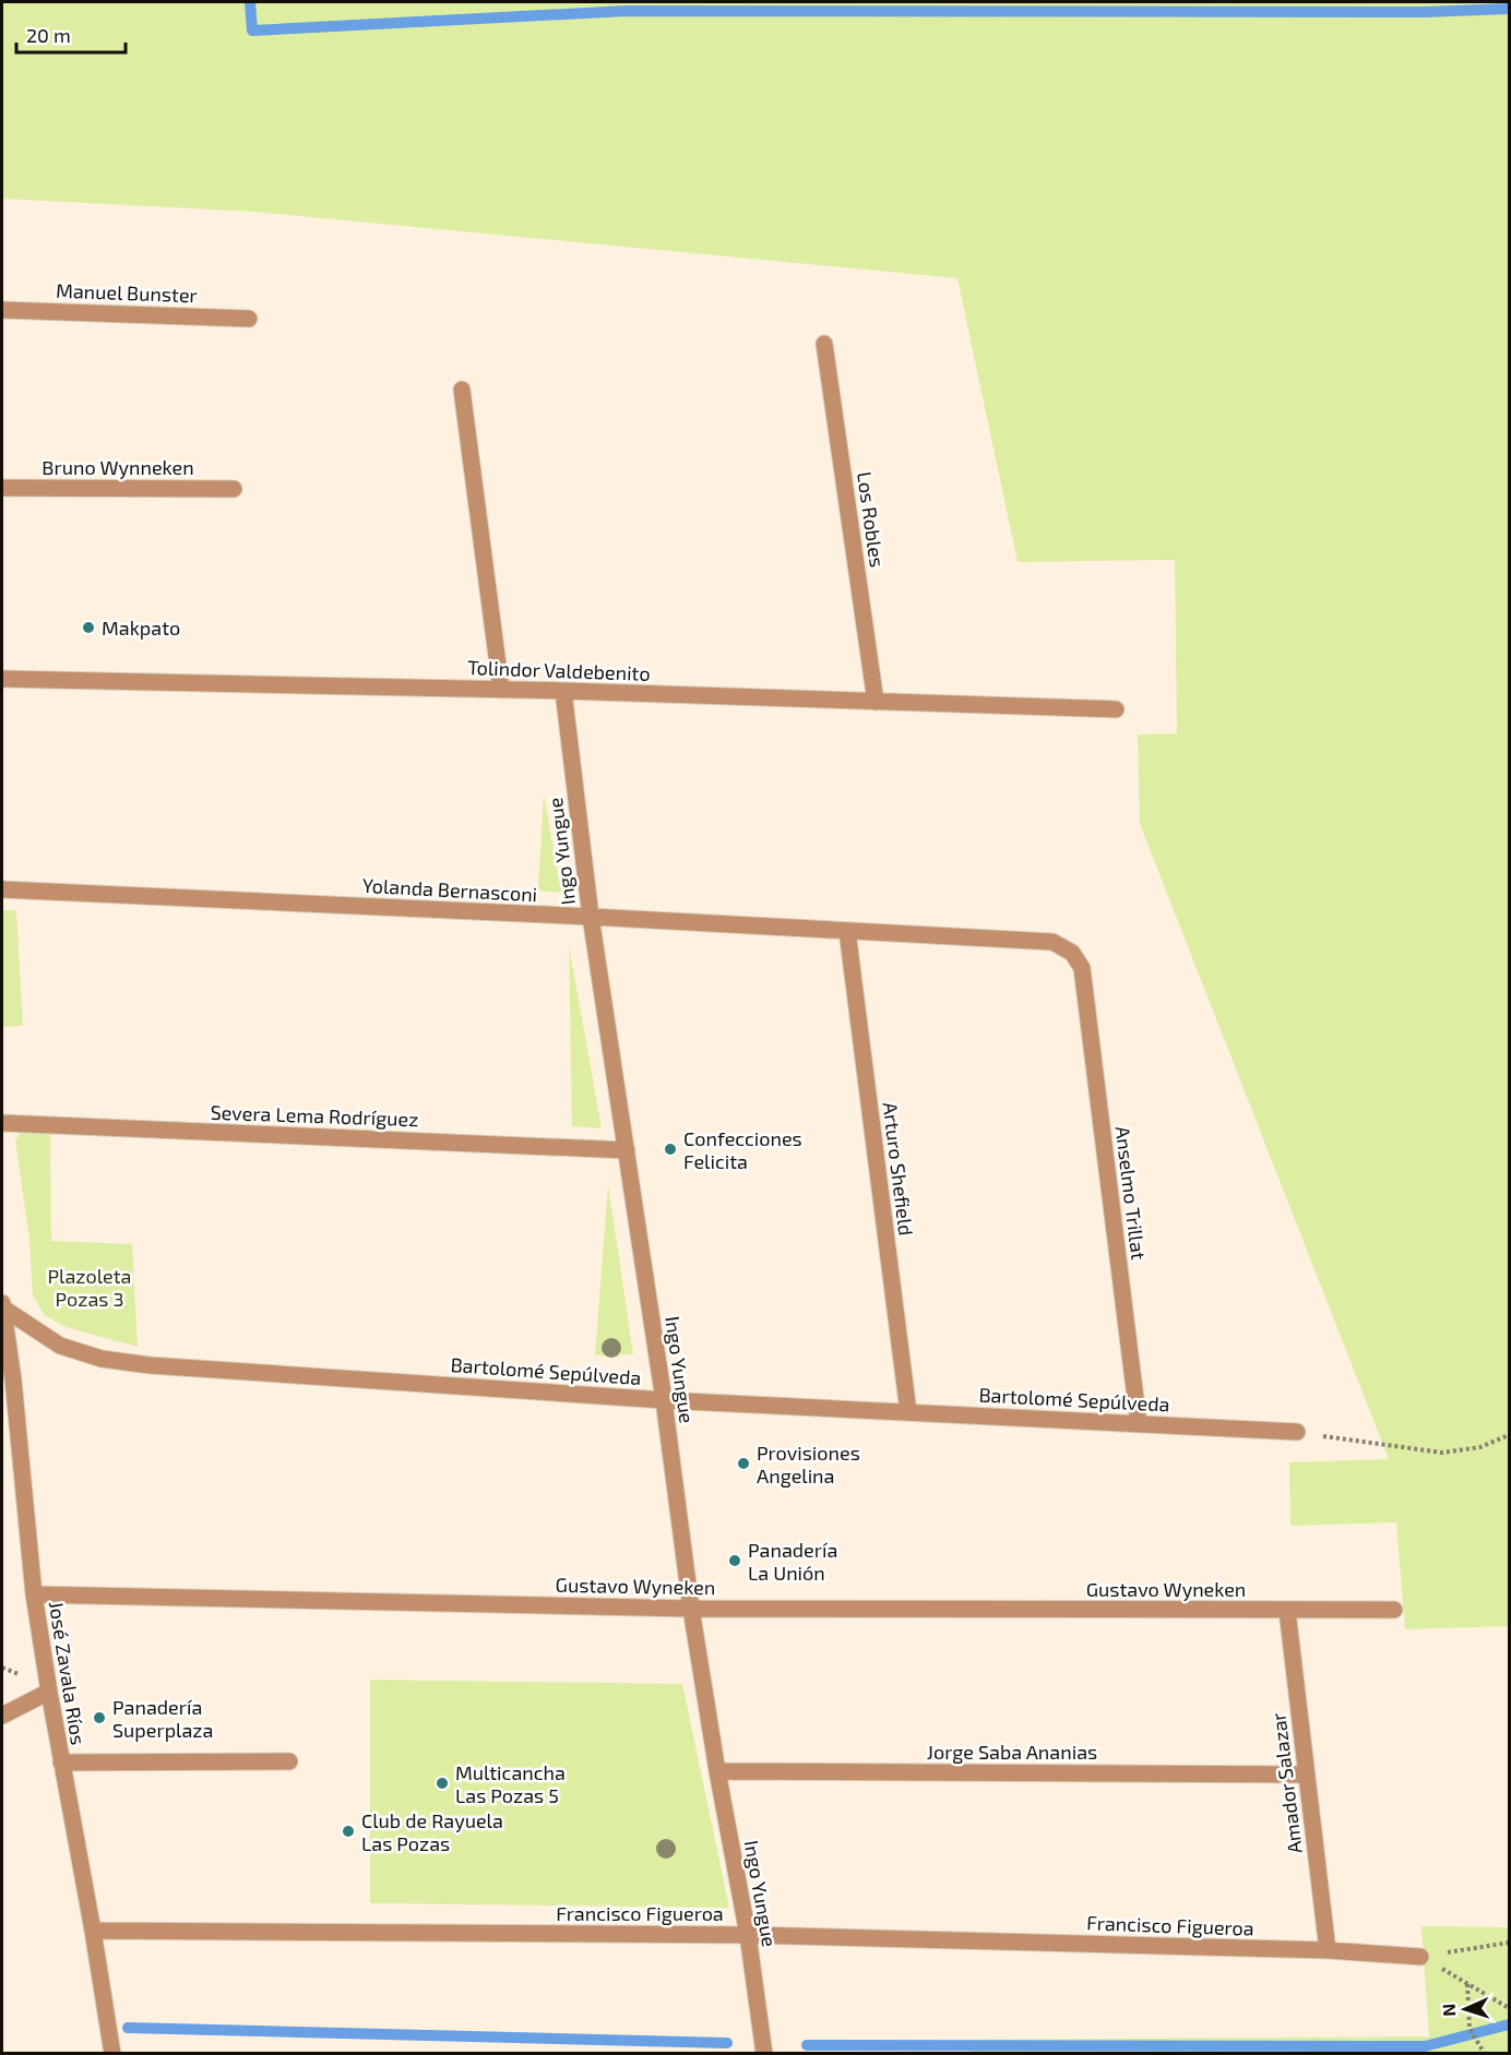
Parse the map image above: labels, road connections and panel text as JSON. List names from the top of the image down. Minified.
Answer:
{"streets":{"street":["Manuel Bunster","Bruno Wynneken","Los Robles","Tolindor Valdebenito","Ingo Yungue","Yolanda Bernasconi","Severa Lema Rodríguez","Arturo Shefield","Anselmo Trillat","Bartolomé Sepúlveda","Gustavo Wyneken","José Zavala Ríos","Jorge Saba Ananias","Amador Salazar","Francisco Figueroa"]},"crossings":[["Los Robles","Tolindor Valdebenito"],["Tolindor Valdebenito","Ingo Yungue"],["Ingo Yungue","Yolanda Bernasconi"],["Ingo Yungue","Severa Lema Rodríguez"],["Ingo Yungue","Bartolomé Sepúlveda"],["Ingo Yungue","Gustavo Wyneken"],["Ingo Yungue","Jorge Saba Ananias"],["Ingo Yungue","Francisco Figueroa"],["Yolanda Bernasconi","Arturo Shefield"],["Yolanda Bernasconi","Anselmo Trillat"],["Arturo Shefield","Bartolomé Sepúlveda"],["Anselmo Trillat","Bartolomé Sepúlveda"],["Bartolomé Sepúlveda","José Zavala Ríos"],["Gustavo Wyneken","José Zavala Ríos"],["Gustavo Wyneken","Amador Salazar"],["José Zavala Ríos","Francisco Figueroa"],["Jorge Saba Ananias","Amador Salazar"],["Amador Salazar","Francisco Figueroa"]],"parks":["Plazoleta Pozas 3"],"places":["Makpato","Confecciones Felicita","Provisiones Angelina","Panadería La Unión","Panadería Superplaza","Multicancha Las Pozas 5","Club de Rayuela Las Pozas"],"scale_bar":"20 m","north":"left"}
